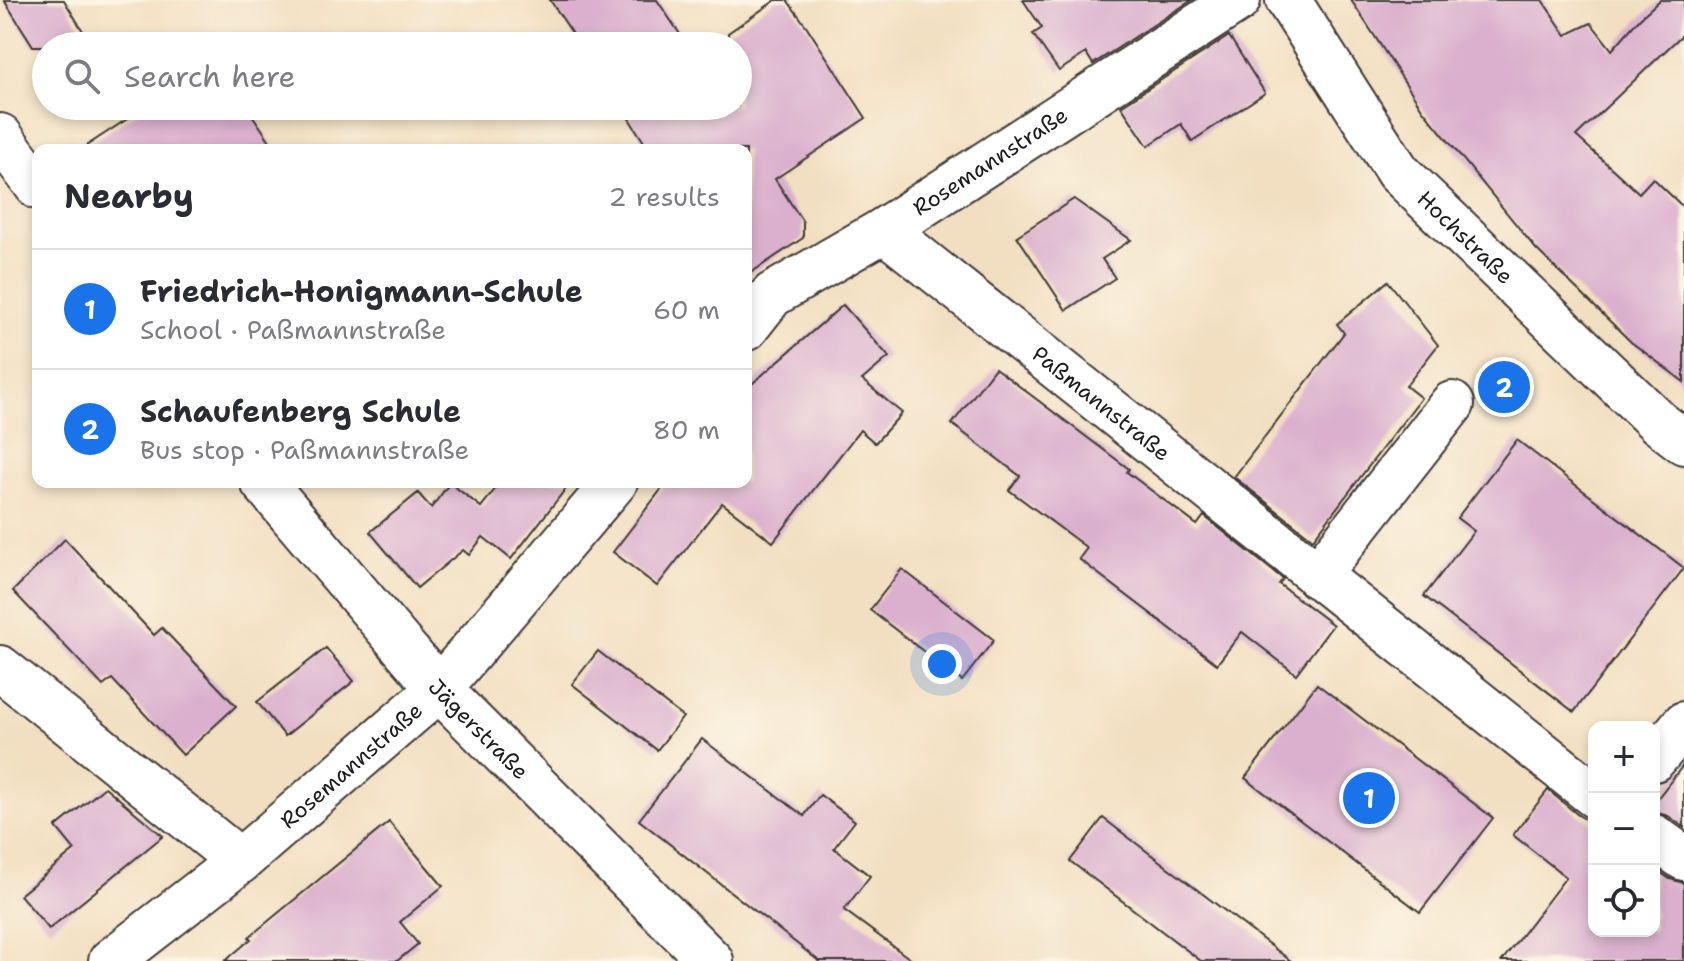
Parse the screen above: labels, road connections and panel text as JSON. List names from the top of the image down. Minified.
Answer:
{"streets":{"street":["Rosemannstraße","Hochstraße","Paßmannstraße","Jägerstraße"]},"crossings":[["Rosemannstraße","Paßmannstraße"],["Rosemannstraße","Jägerstraße"]],"page":{"search":"Search here","heading":["Nearby","2 results"],"list":[{"mark":"1","name":"Friedrich-Honigmann-Schule","note":"School · Paßmannstraße","value":"60 m"},{"mark":"2","name":"Schaufenberg Schule","note":"Bus stop · Paßmannstraße","value":"80 m"}],"pins":["2","1"],"map_buttons":["+","−"]}}
